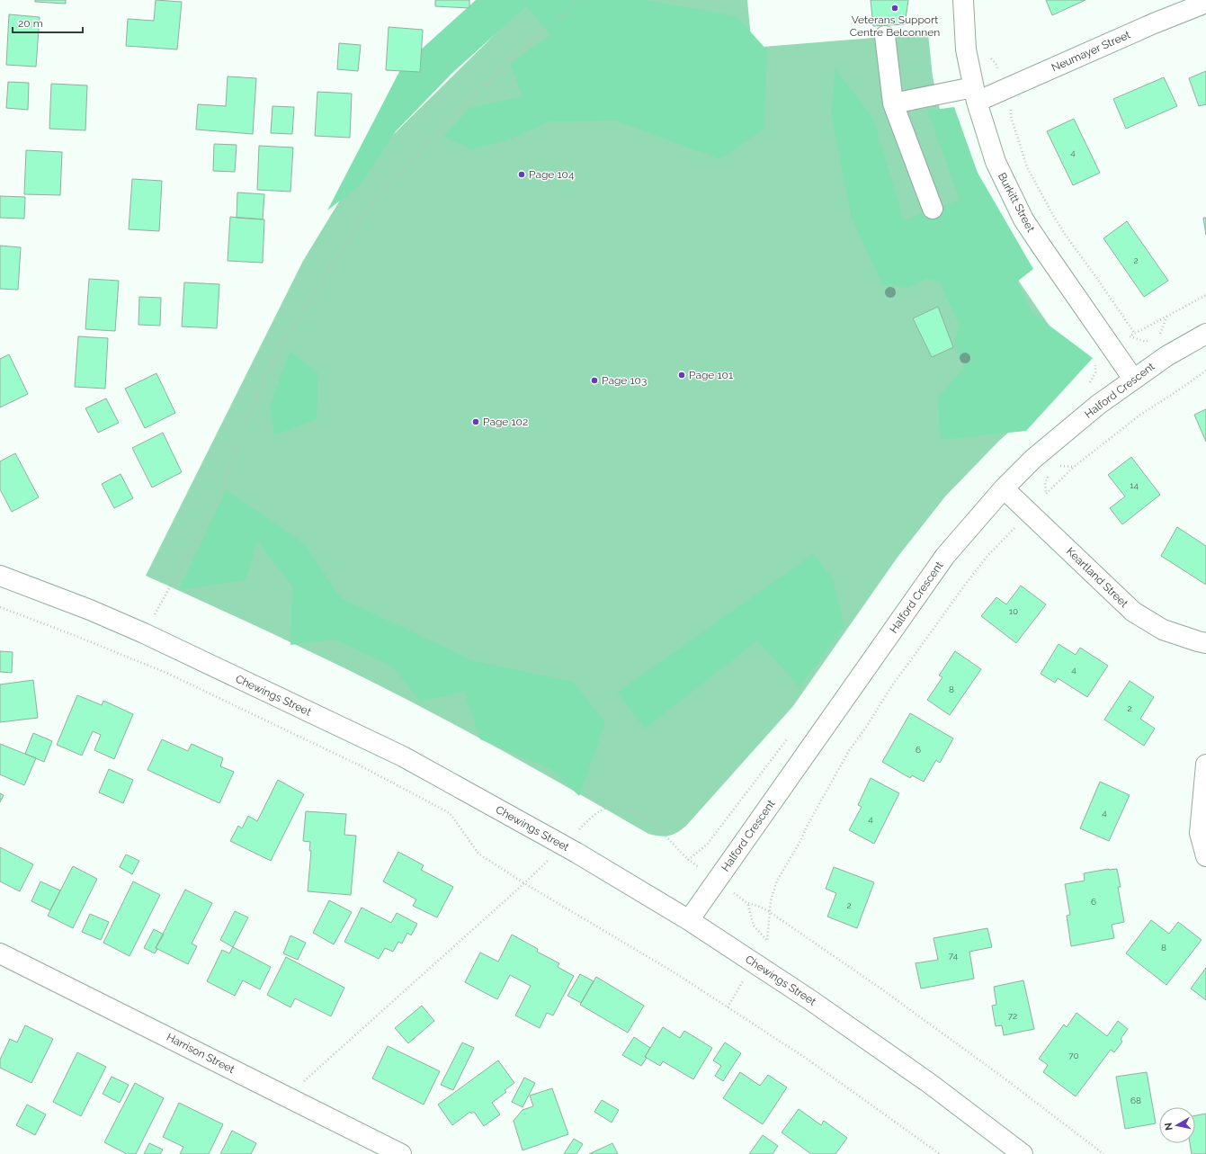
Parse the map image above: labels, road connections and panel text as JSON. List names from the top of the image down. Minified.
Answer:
{"streets":{"street":["Neumayer Street","Burkitt Street","Halford Crescent","Keartland Street","Chewings Street","Harrison Street"]},"crossings":[["Neumayer Street","Burkitt Street"],["Burkitt Street","Halford Crescent"],["Halford Crescent","Keartland Street"],["Halford Crescent","Chewings Street"]],"places":["Veterans Support Centre Belconnen","Page 104","Page 101","Page 103","Page 102"],"house_numbers":["4","2","14","10","4","8","2","6","4","4","6","2","8","74","72","70","68"],"scale_bar":"20 m","north":"left"}
